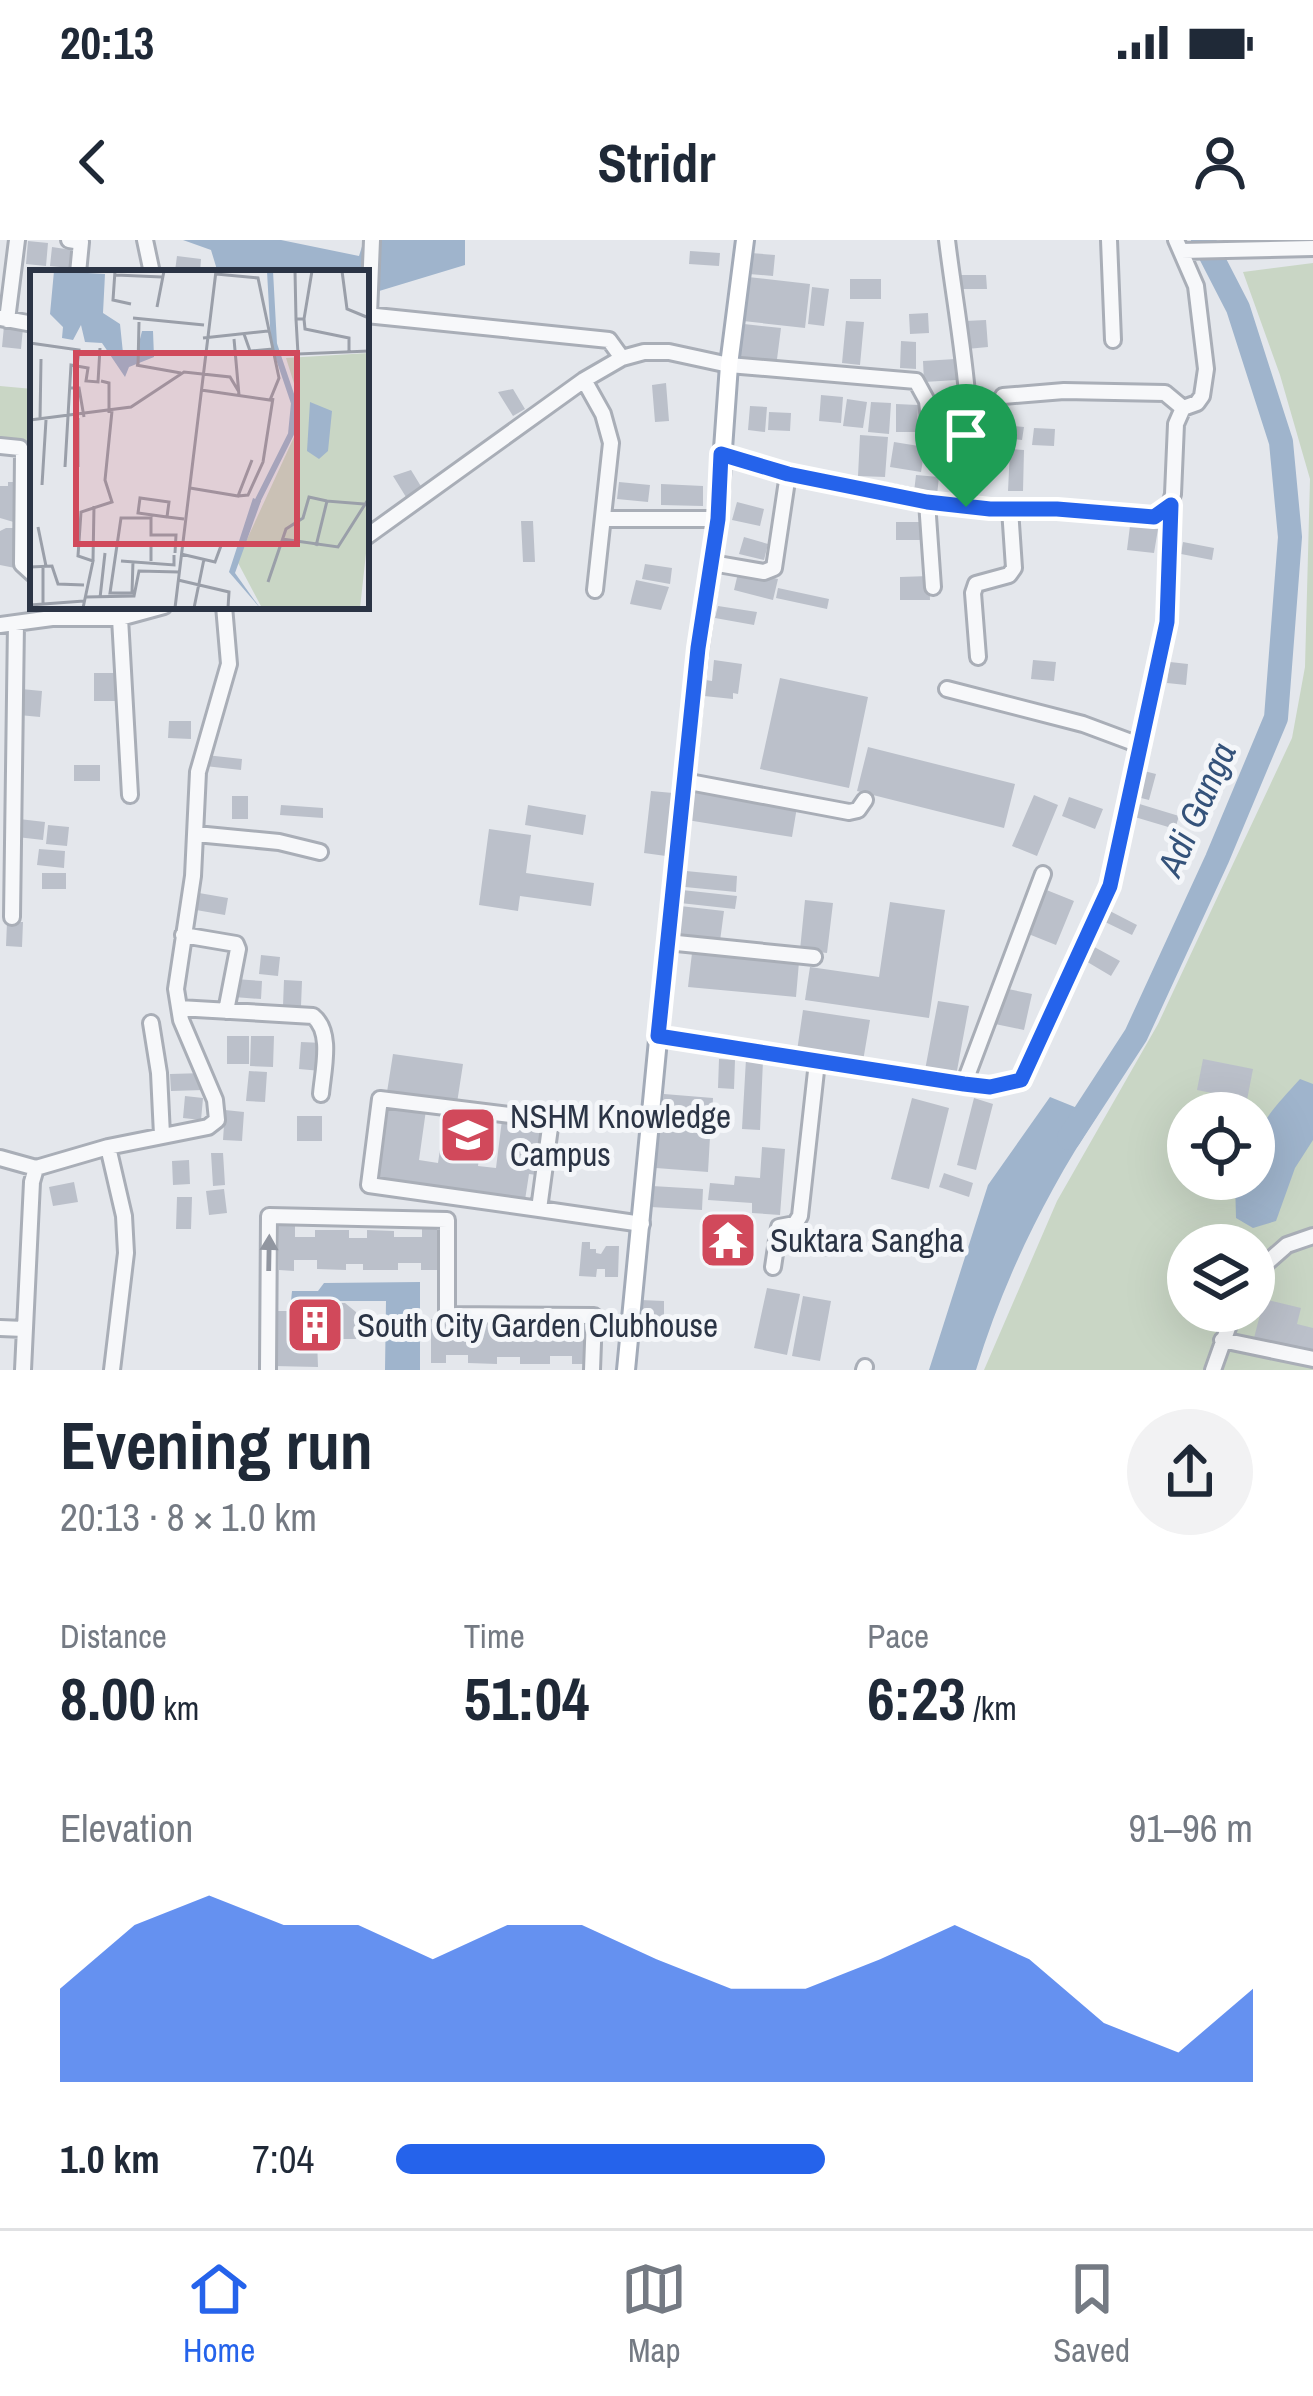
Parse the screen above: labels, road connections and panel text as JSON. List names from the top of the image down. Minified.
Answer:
{"water":["Adi Ganga"],"places":{"school or university":["NSHM Knowledge Campus"],"temple":["Suktara Sangha"],"building":["South City Garden Clubhouse"]},"page":{"status":"20:13","header":"Stridr","heading":["Evening run","20:13 · 8 × 1.0 km"],"stats":[["Distance","8.00 km"],["Time","51:04"],["Pace","6:23 /km"]],"chart":["Elevation","91–96 m"],"list":[{"name":"1.0 km","note":"7:04"}],"tabs":["Home","Map","Saved"]}}
